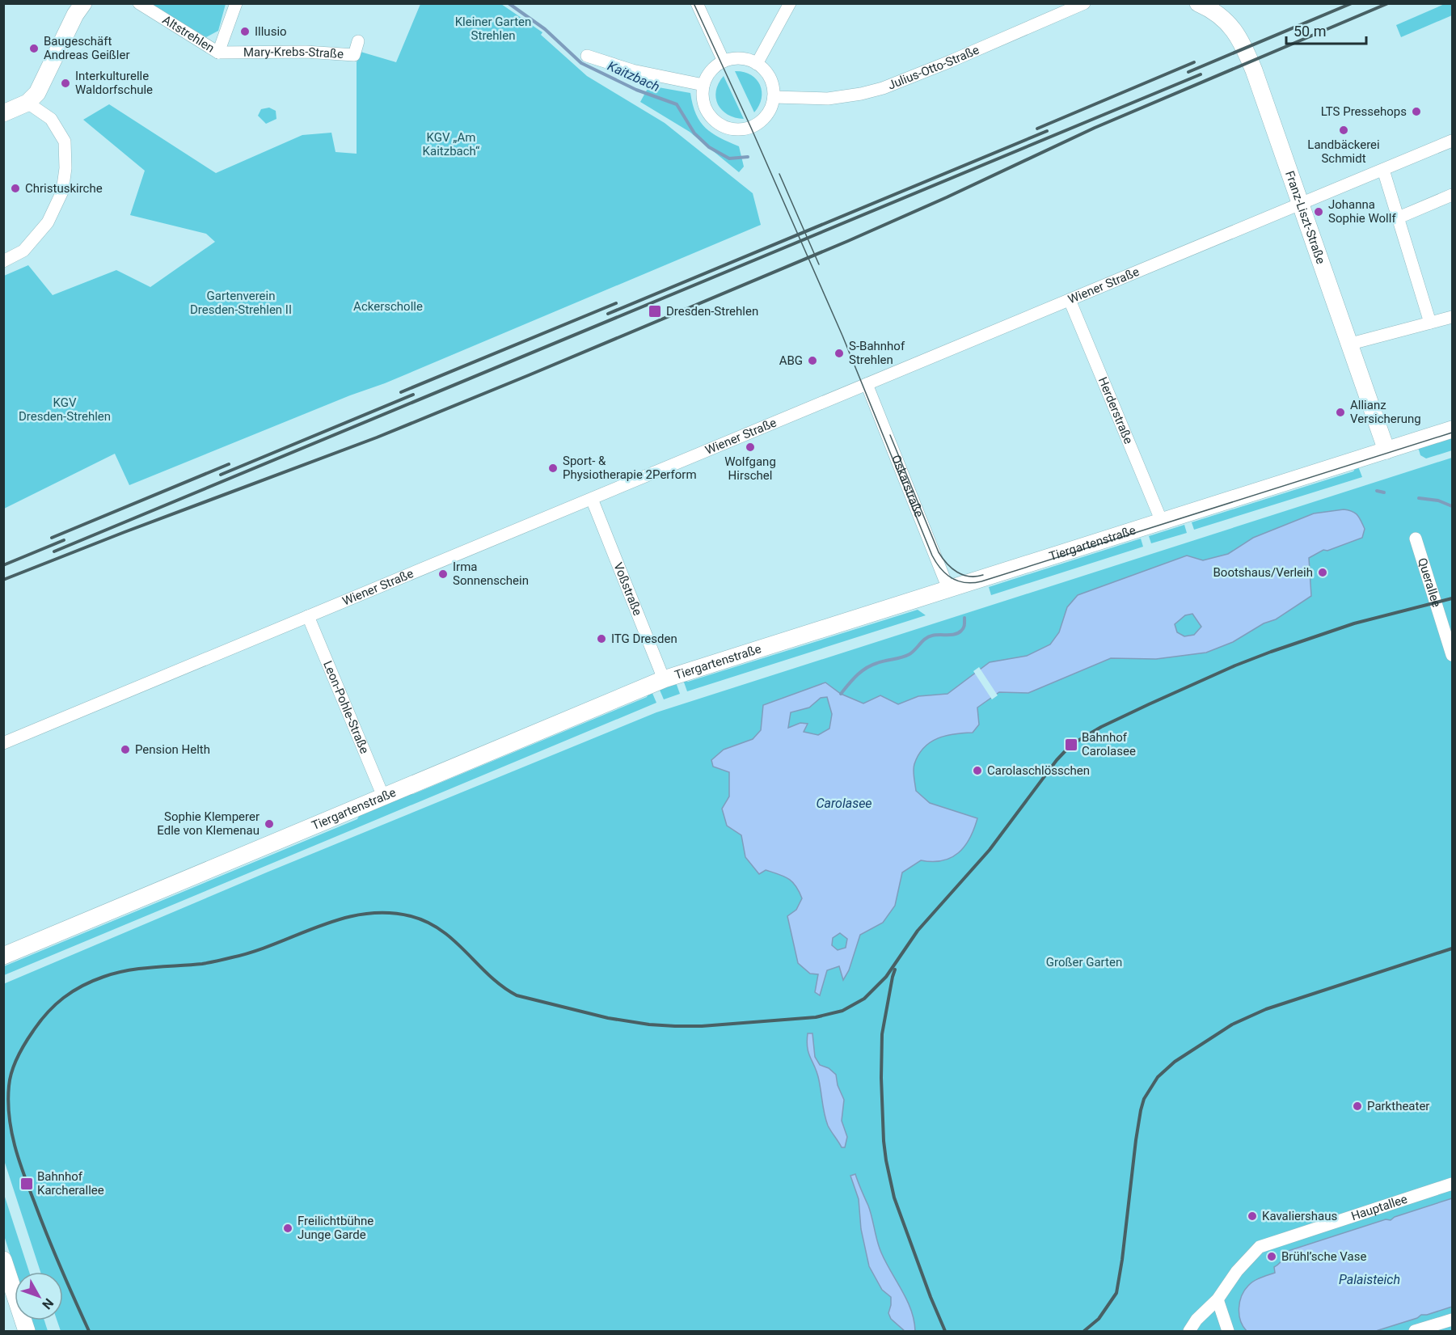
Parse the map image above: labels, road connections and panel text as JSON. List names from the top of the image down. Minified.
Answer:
{"streets":{"main road":["Franz-Liszt-Straße","Tiergartenstraße"],"street":["Altstrehlen","Mary-Krebs-Straße","Julius-Otto-Straße","Wiener Straße","Herderstraße","Oskarstraße","Querallee","Voßstraße","Leon-Pohle-Straße","Hauptallee"]},"crossings":[["Altstrehlen","Mary-Krebs-Straße"],["Franz-Liszt-Straße","Wiener Straße"],["Franz-Liszt-Straße","Tiergartenstraße"],["Wiener Straße","Herderstraße"],["Wiener Straße","Oskarstraße"],["Wiener Straße","Voßstraße"],["Wiener Straße","Leon-Pohle-Straße"],["Herderstraße","Tiergartenstraße"],["Oskarstraße","Tiergartenstraße"],["Tiergartenstraße","Voßstraße"],["Tiergartenstraße","Leon-Pohle-Straße"]],"water":["Kaitzbach","Carolasee","Palaisteich"],"parks":["Kleiner Garten Strehlen","KGV „Am Kaitzbach“","Gartenverein Dresden-Strehlen II","Ackerscholle","KGV Dresden-Strehlen","Großer Garten"],"places":{"other":["Illusio","Baugeschäft Andreas Geißler","Interkulturelle Waldorfschule","LTS Pressehops","Landbäckerei Schmidt","Christuskirche","Johanna Sophie Wollf","S-Bahnhof Strehlen","ABG","Allianz Versicherung","Wolfgang Hirschel","Sport- & Physiotherapie 2Perform","Bootshaus/Verleih","Irma Sonnenschein","ITG Dresden","Pension Helth","Carolaschlösschen","Sophie Klemperer Edle von Klemenau","Parktheater","Kavaliershaus","Freilichtbühne Junge Garde","Brühl’sche Vase"],"transit":["Dresden-Strehlen","Bahnhof Carolasee","Bahnhof Karcherallee"]},"scale_bar":"50 m","north":"bottom right"}
